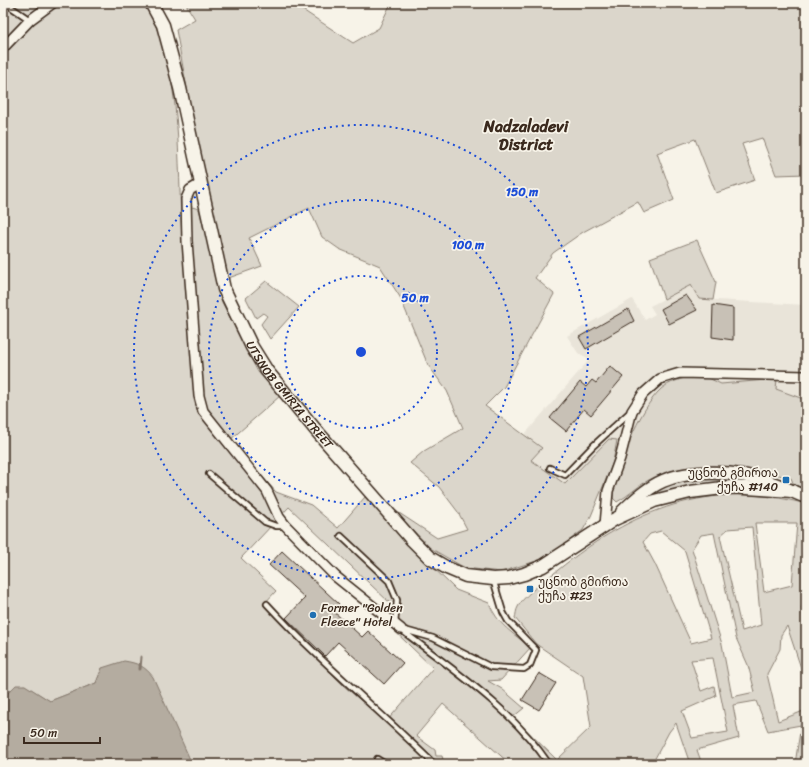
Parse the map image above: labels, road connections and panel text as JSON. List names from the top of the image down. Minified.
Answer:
{"streets":{"main road":["UTSNOB GMIRTA STREET"]},"districts":["Nadzaladevi District"],"places":{"transit":["უცნობ გმირთა ქუჩა #140","უცნობ გმირთა ქუჩა #23"],"other":["Former \"Golden Fleece\" Hotel"]},"scale_bar":"50 m","rings":["150 m","100 m","50 m"]}
